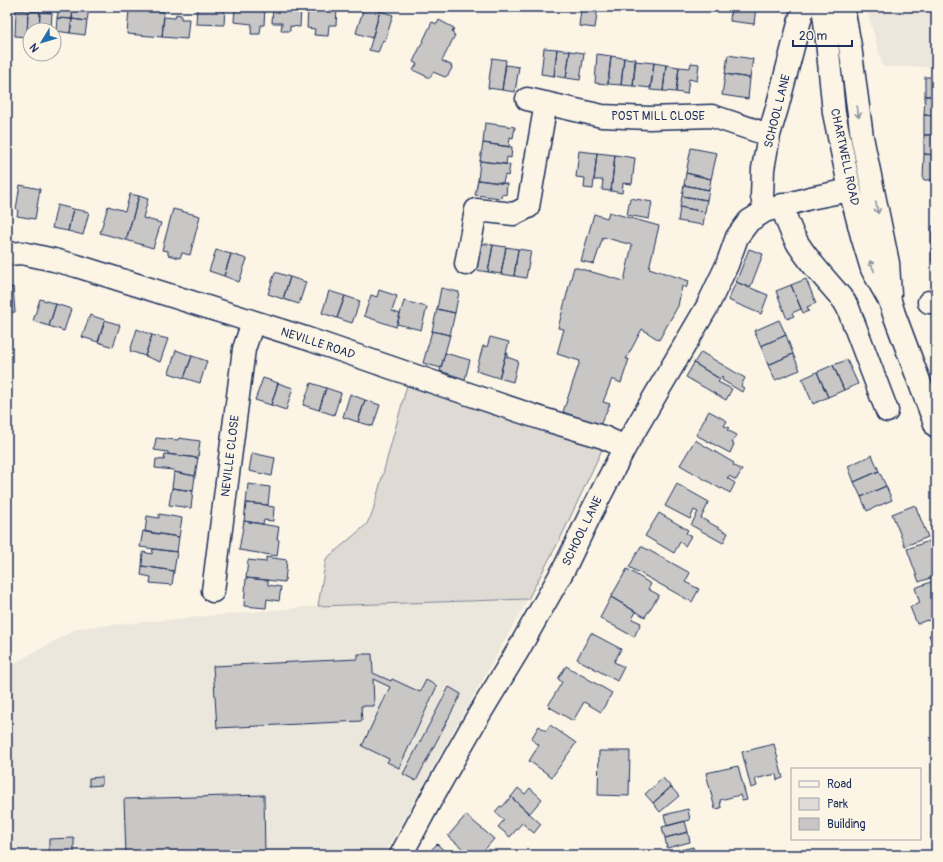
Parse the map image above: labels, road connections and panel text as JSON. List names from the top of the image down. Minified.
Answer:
{"streets":{"main road":["SCHOOL LANE","POST MILL CLOSE","CHARTWELL ROAD","NEVILLE ROAD","NEVILLE CLOSE"]},"crossings":[["SCHOOL LANE","POST MILL CLOSE"],["SCHOOL LANE","CHARTWELL ROAD"],["SCHOOL LANE","NEVILLE ROAD"],["NEVILLE ROAD","NEVILLE CLOSE"]],"legend":["Road","Park","Building"],"scale_bar":"20 m","north":"bottom left"}
